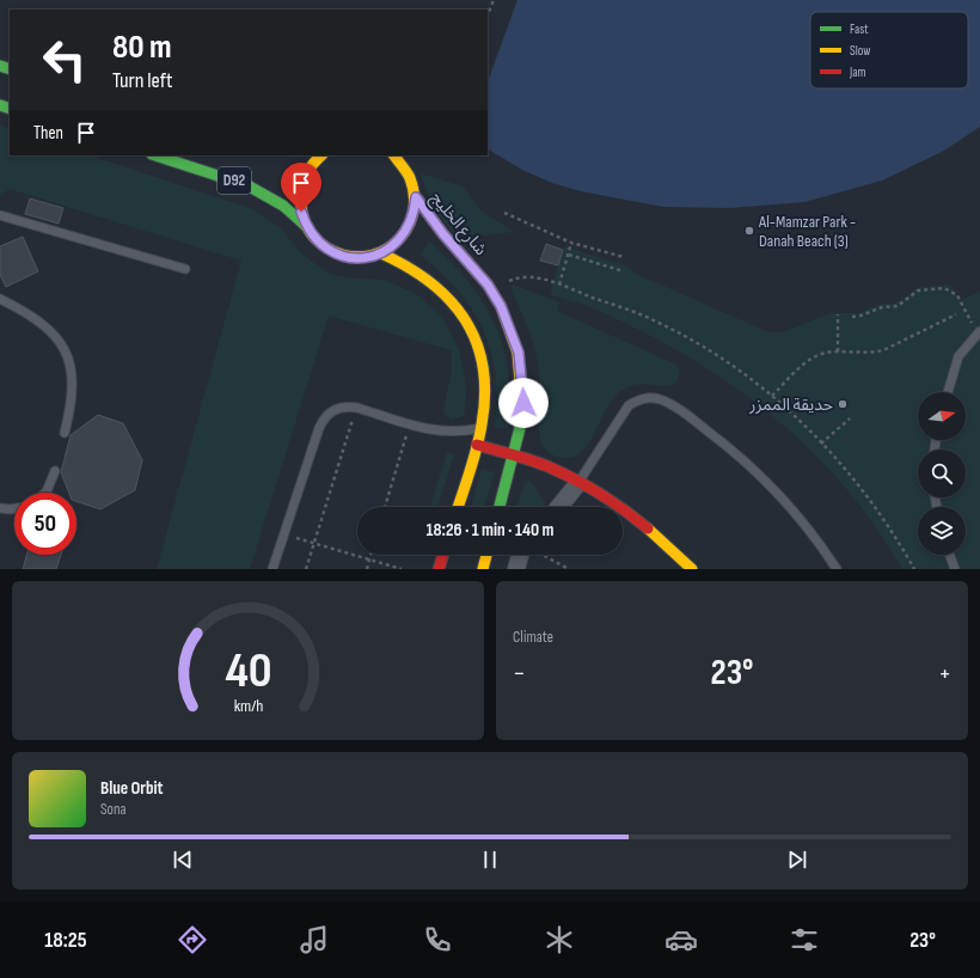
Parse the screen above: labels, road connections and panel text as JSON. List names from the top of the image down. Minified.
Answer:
{"streets":{"main road":["D92","شارع الخليج"]},"places":["Al-Mamzar Park - Danah Beach (3)","حديقة الممزر"],"legend":["Fast","Slow","Jam"],"north":"right","page":{"turn":["80 m","Turn left"],"then":"Then","limit":"50","trip":"18:26 · 1 min · 140 m","tile":"Climate","heat":["−","23°","+"],"song":["Blue Orbit","Sona"],"tabs":["18:25","23°"],"gauge":["40","km/h"]}}
